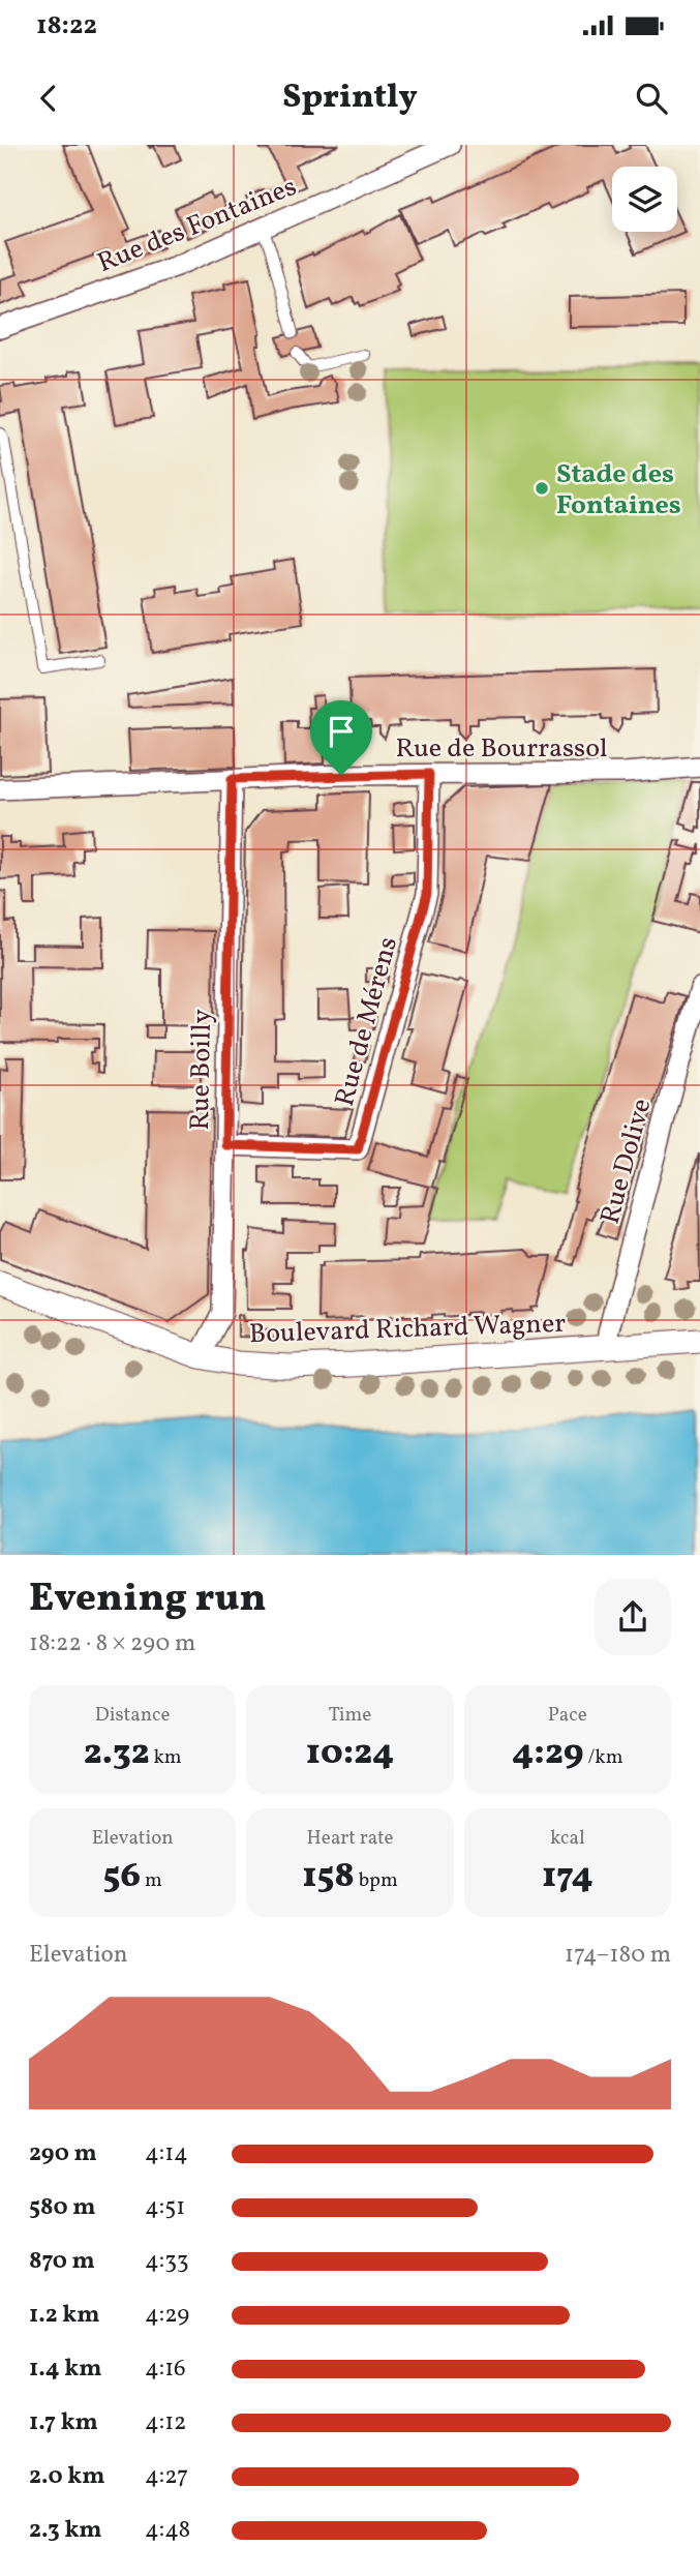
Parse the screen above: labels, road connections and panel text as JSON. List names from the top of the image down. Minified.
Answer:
{"streets":{"street":["Rue des Fontaines","Rue de Bourrassol","Rue de Mérens","Rue Boilly","Rue Dolive","Boulevard Richard Wagner"]},"crossings":[["Rue de Bourrassol","Rue de Mérens"],["Rue de Bourrassol","Rue Boilly"],["Rue de Mérens","Rue Boilly"],["Rue Boilly","Boulevard Richard Wagner"],["Rue Dolive","Boulevard Richard Wagner"]],"places":["Stade des Fontaines"],"page":{"status":"18:22","header":"Sprintly","heading":["Evening run","18:22 · 8 × 290 m"],"stats":[["Distance","2.32 km"],["Time","10:24"],["Pace","4:29 /km"],["Elevation","56 m"],["Heart rate","158 bpm"],["kcal","174"]],"chart":["Elevation","174–180 m"],"list":[{"name":"290 m","note":"4:14"},{"name":"580 m","note":"4:51"},{"name":"870 m","note":"4:33"},{"name":"1.2 km","note":"4:29"},{"name":"1.4 km","note":"4:16"},{"name":"1.7 km","note":"4:12"},{"name":"2.0 km","note":"4:27"},{"name":"2.3 km","note":"4:48"}]}}
